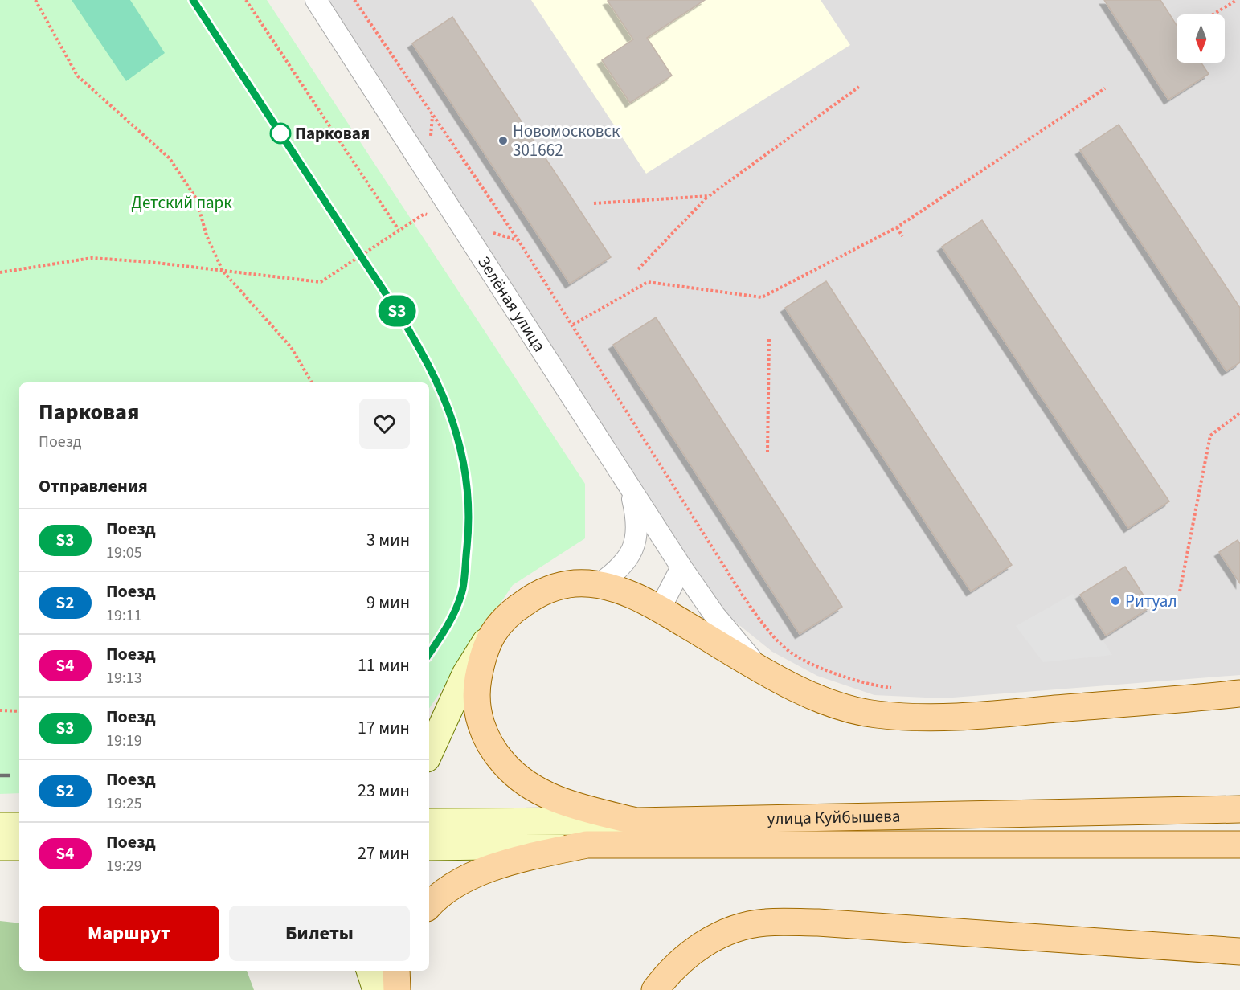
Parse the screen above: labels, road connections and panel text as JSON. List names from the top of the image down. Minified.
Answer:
{"streets":{"main road":["улица Куйбышева"],"street":["Зелёная улица"]},"parks":["Детский парк"],"places":["Парковая","Новомосковск 301662","Ритуал"],"north":"bottom","page":{"on_map":"S3","heading":[["Парковая","Поезд"],"Отправления"],"list":[{"mark":"S3","name":"Поезд","note":"19:05","value":"3 мин"},{"mark":"S2","name":"Поезд","note":"19:11","value":"9 мин"},{"mark":"S4","name":"Поезд","note":"19:13","value":"11 мин"},{"mark":"S3","name":"Поезд","note":"19:19","value":"17 мин"},{"mark":"S2","name":"Поезд","note":"19:25","value":"23 мин"},{"mark":"S4","name":"Поезд","note":"19:29","value":"27 мин"}],"buttons":["Маршрут","Билеты"]}}
